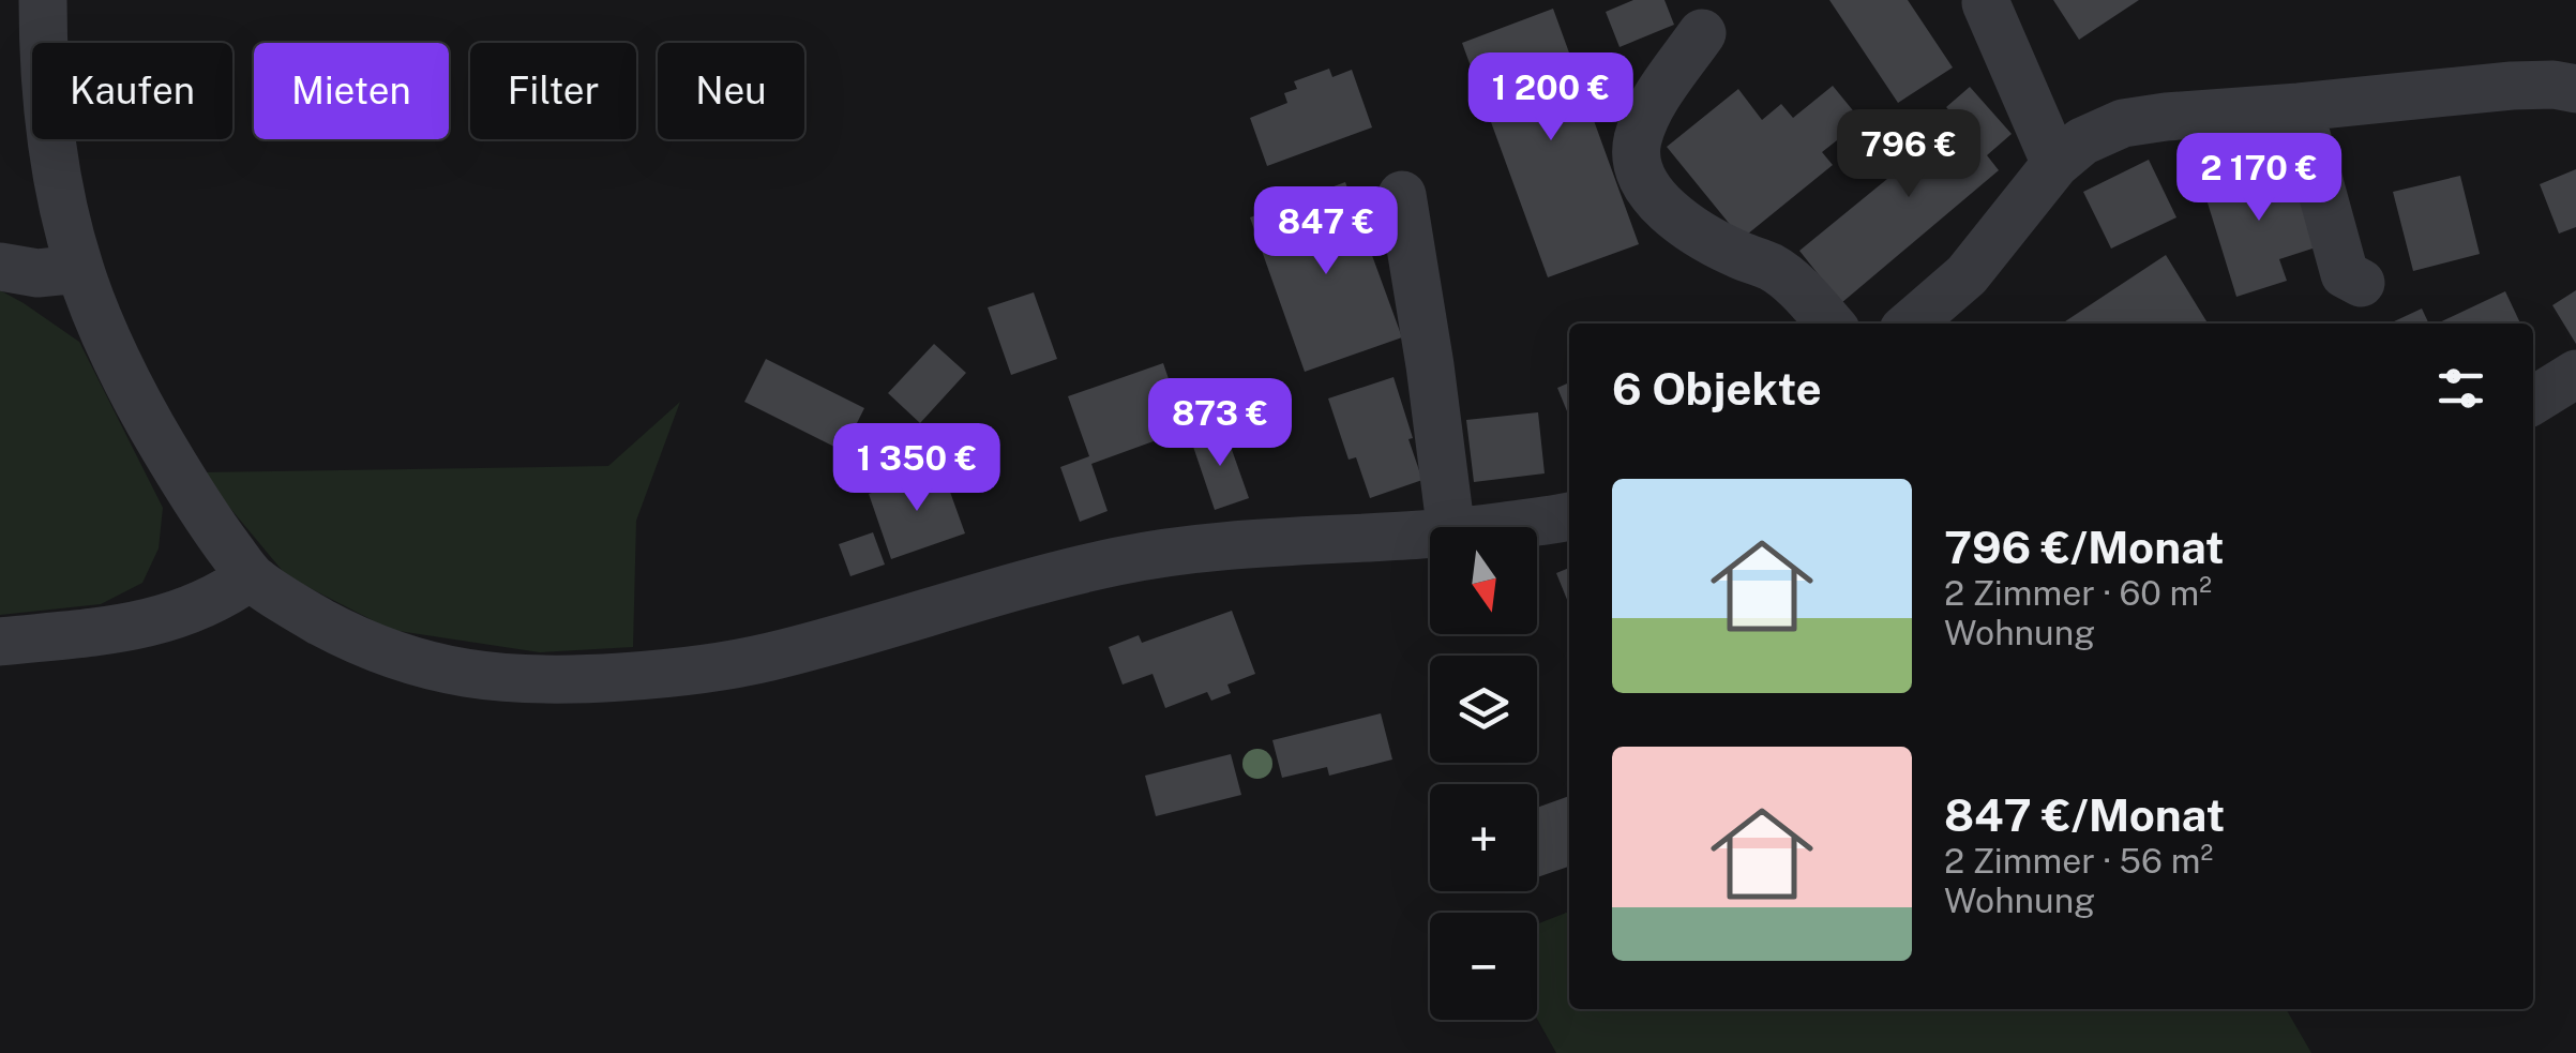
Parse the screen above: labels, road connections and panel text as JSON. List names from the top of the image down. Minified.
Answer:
{"north":"bottom","page":{"chip":["Kaufen","Mieten","Filter","Neu"],"price":["1 200 €","796 €","2 170 €","847 €","873 €","1 350 €"],"heading":"6 Objekte","list":[{"name":"796 €/Monat","note":"2 Zimmer · 60 m² · Wohnung"},{"name":"847 €/Monat","note":"2 Zimmer · 56 m² · Wohnung"}],"map_buttons":["+","−"]}}
